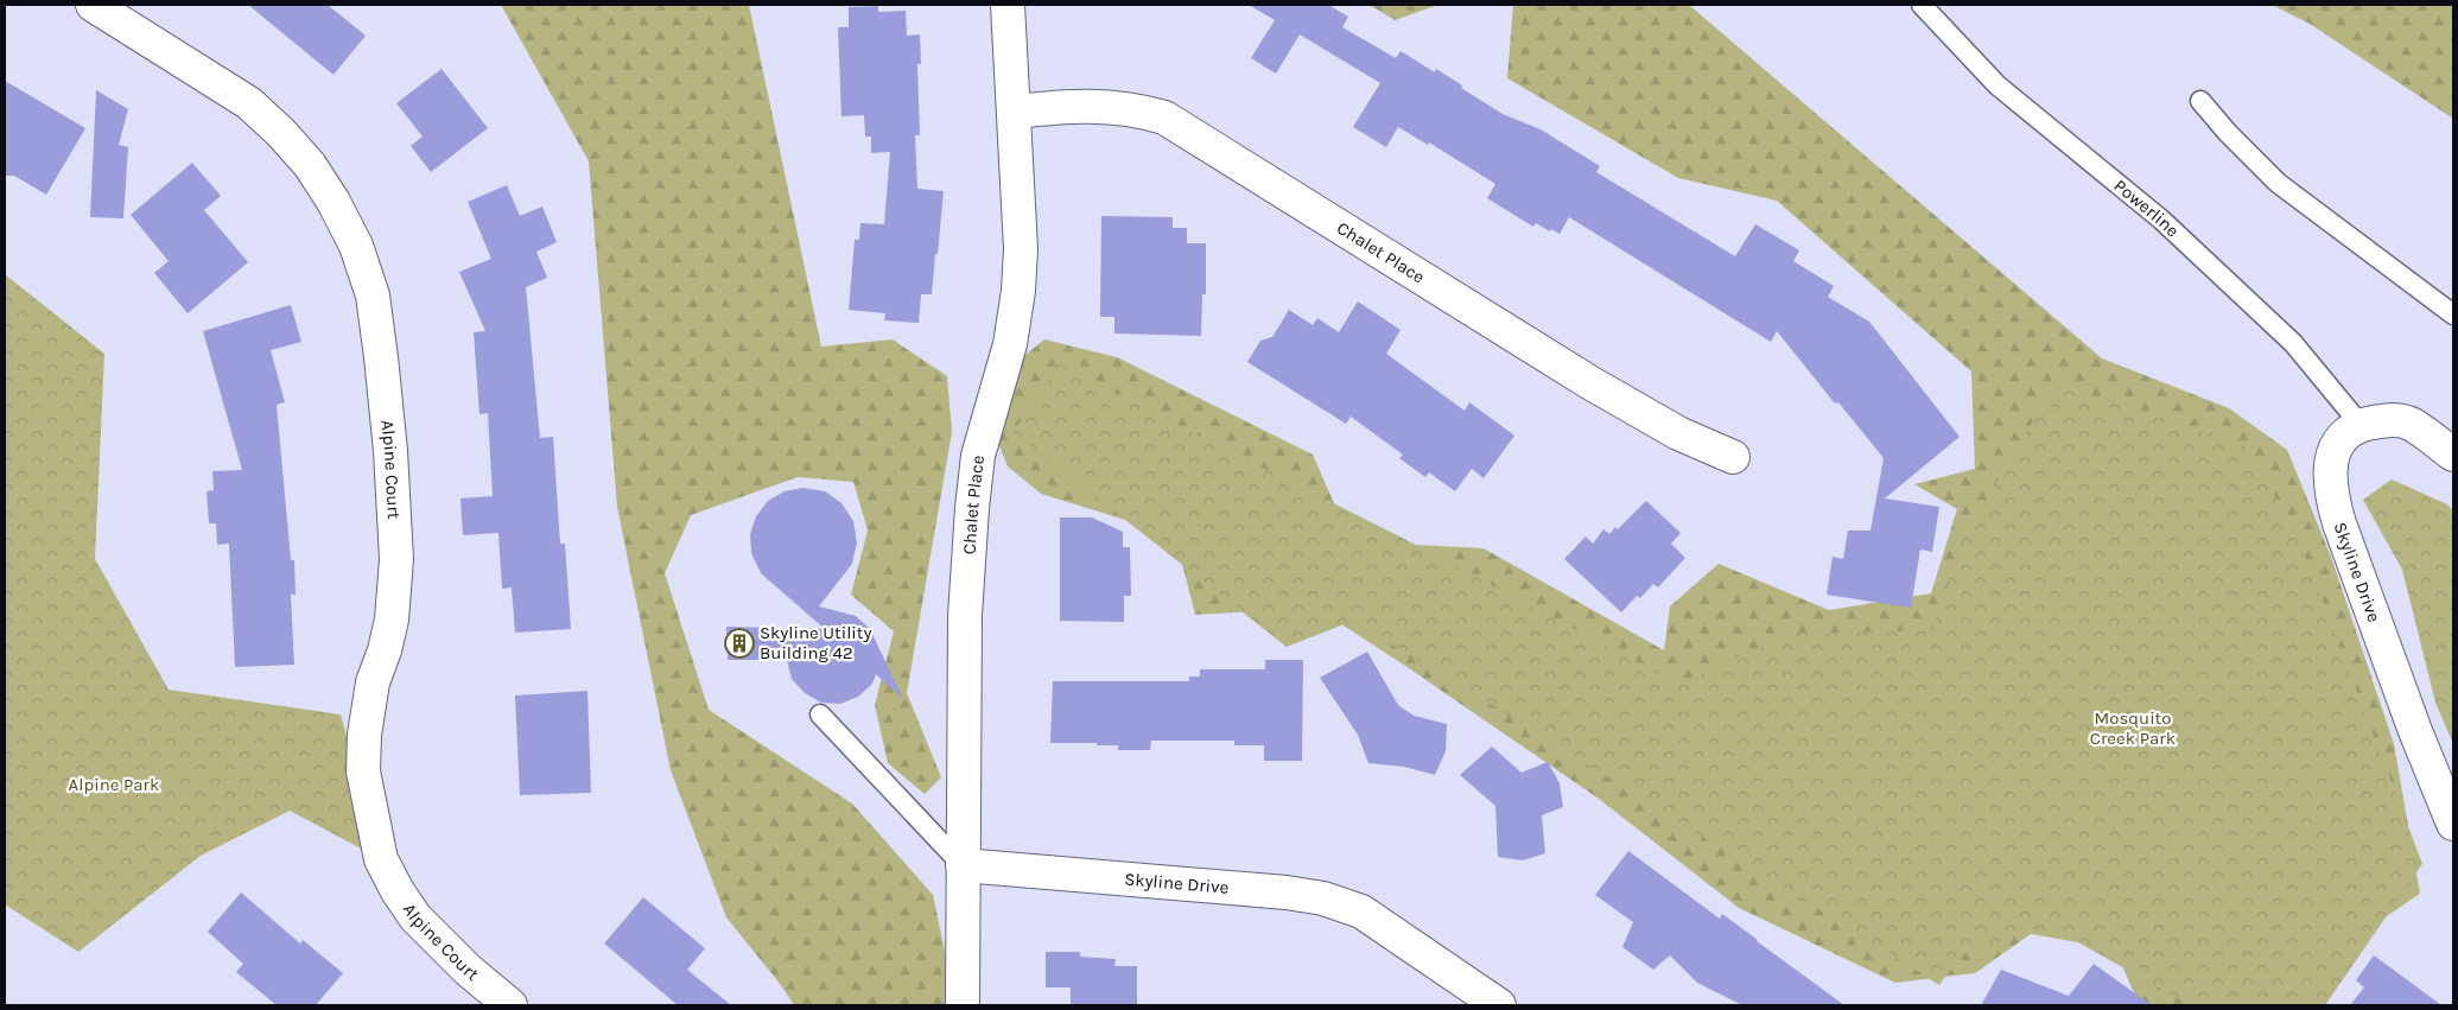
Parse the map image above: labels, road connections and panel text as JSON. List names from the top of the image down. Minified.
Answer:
{"streets":{"street":["Chalet Place","Alpine Court","Skyline Drive"],"lane":["Powerline"]},"crossings":[["Powerline","Skyline Drive"],["Chalet Place","Skyline Drive"]],"parks":["Mosquito Creek Park","Alpine Park"],"places":{"building":["Skyline Utility Building 42"]}}
